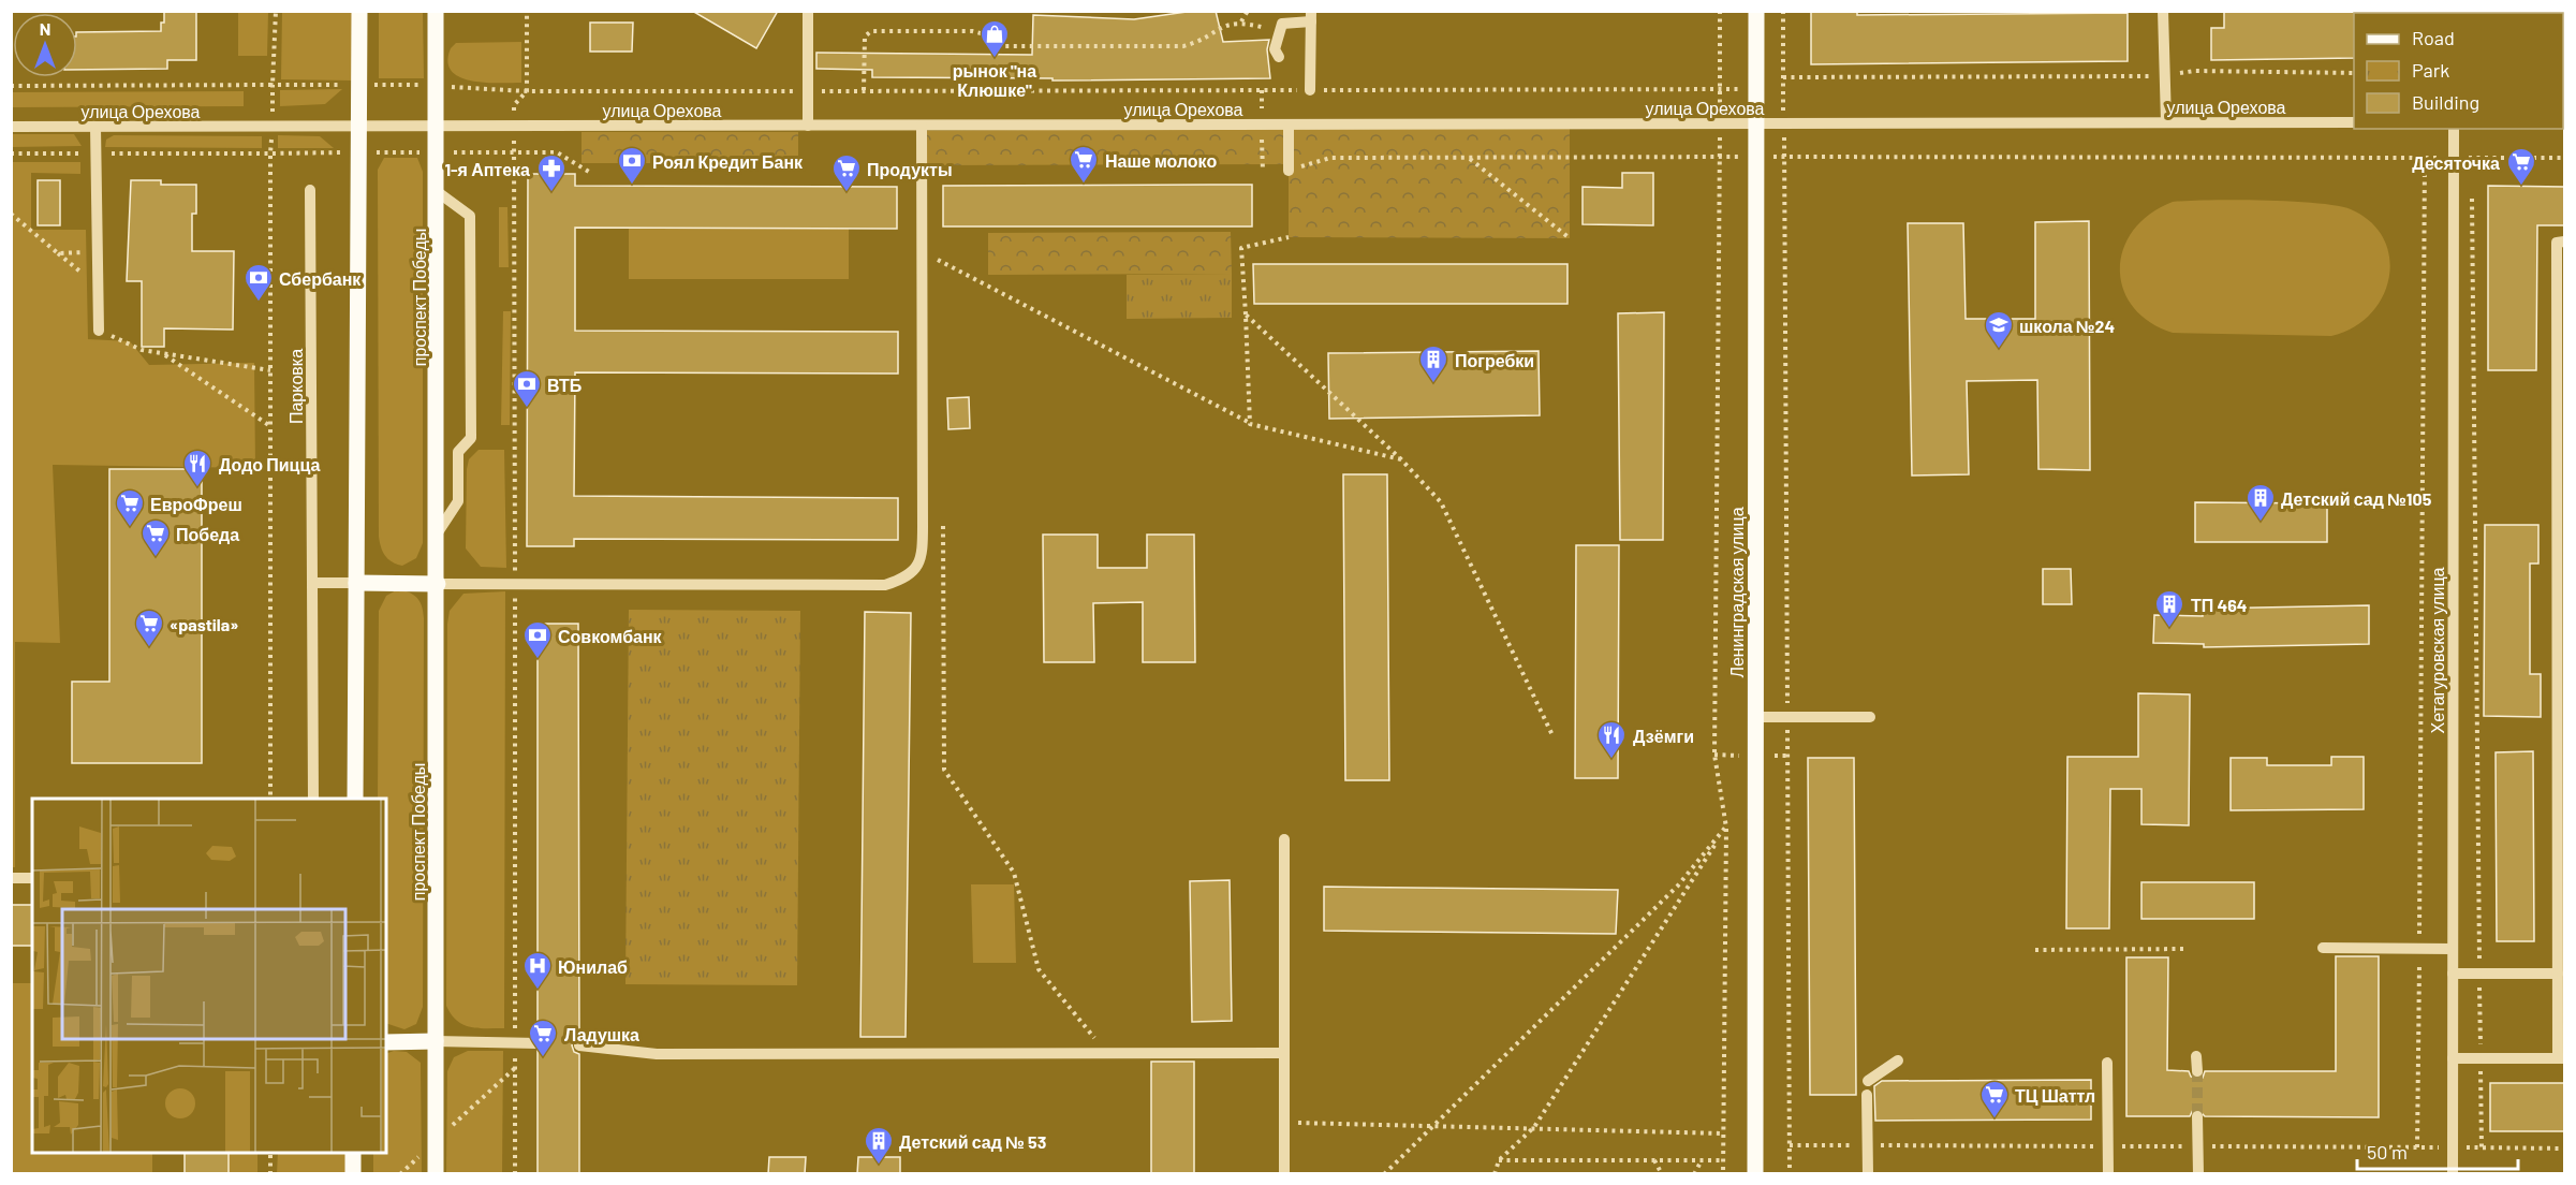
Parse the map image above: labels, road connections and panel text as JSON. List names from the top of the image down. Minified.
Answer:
{"streets":{"main road":["проспект Победы","Ленинградская улица"],"street":["улица Орехова","Парковка","Хетагуровская улица"]},"crossings":[["улица Орехова","проспект Победы"],["улица Орехова","Ленинградская улица"]],"places":{"shop":["рынок \"на Клюшке\""],"supermarket":["Наше молоко","Десяточка","Продукты","ЕвроФреш","Победа","«pastila»","Ладушка","ТЦ Шаттл"],"bank":["Роял Кредит Банк","Сбербанк","ВТБ","Совкомбанк"],"pharmacy":["1-я Аптека"],"school or university":["школа №24"],"building":["Погребки","Детский сад №105","ТП 464","Детский сад № 53"],"restaurant":["Додо Пицца","Дзёмги"],"hospital":["Юнилаб"]},"legend":["Road","Park","Building"],"scale_bar":"50 m","north":"top"}
